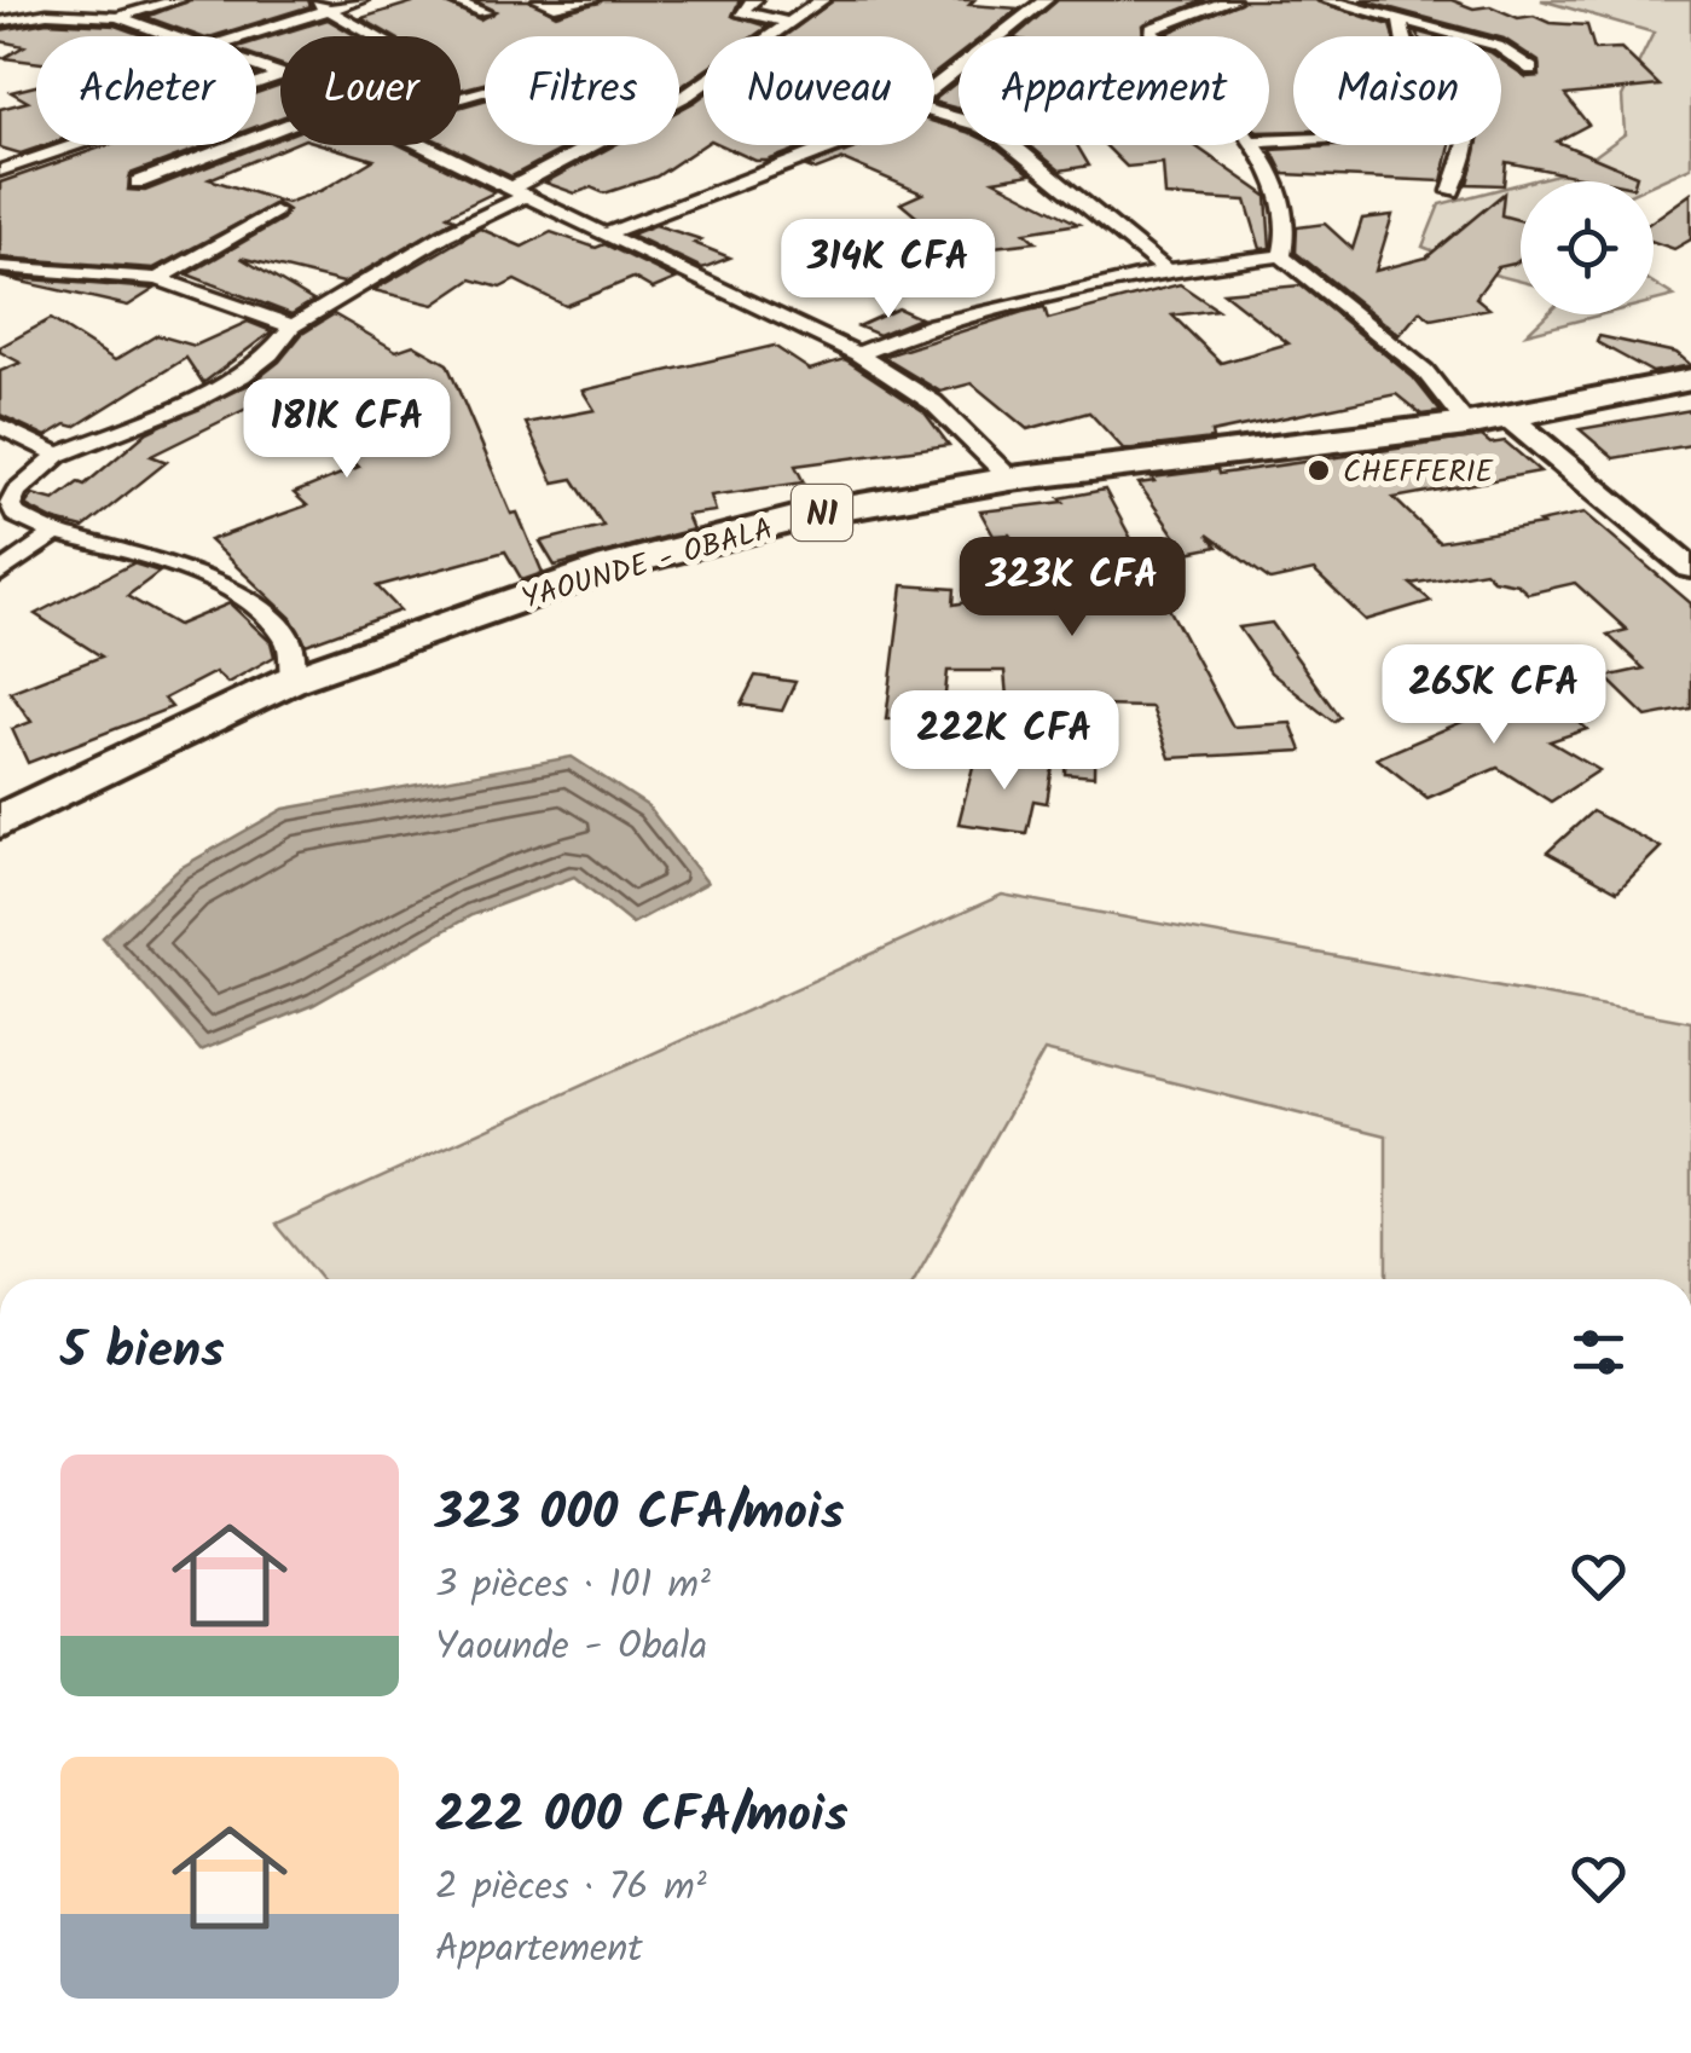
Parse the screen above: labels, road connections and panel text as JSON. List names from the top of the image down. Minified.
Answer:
{"streets":{"highway":["N1","YAOUNDE - OBALA"]},"places":["CHEFFERIE"],"page":{"chip":["Acheter","Louer","Filtres","Nouveau","Appartement","Maison"],"price":["314K CFA","181K CFA","323K CFA","265K CFA","222K CFA"],"heading":"5 biens","list":[{"name":"323 000 CFA/mois","note":"3 pièces · 101 m² · Yaounde - Obala"},{"name":"222 000 CFA/mois","note":"2 pièces · 76 m² · Appartement"}]}}
